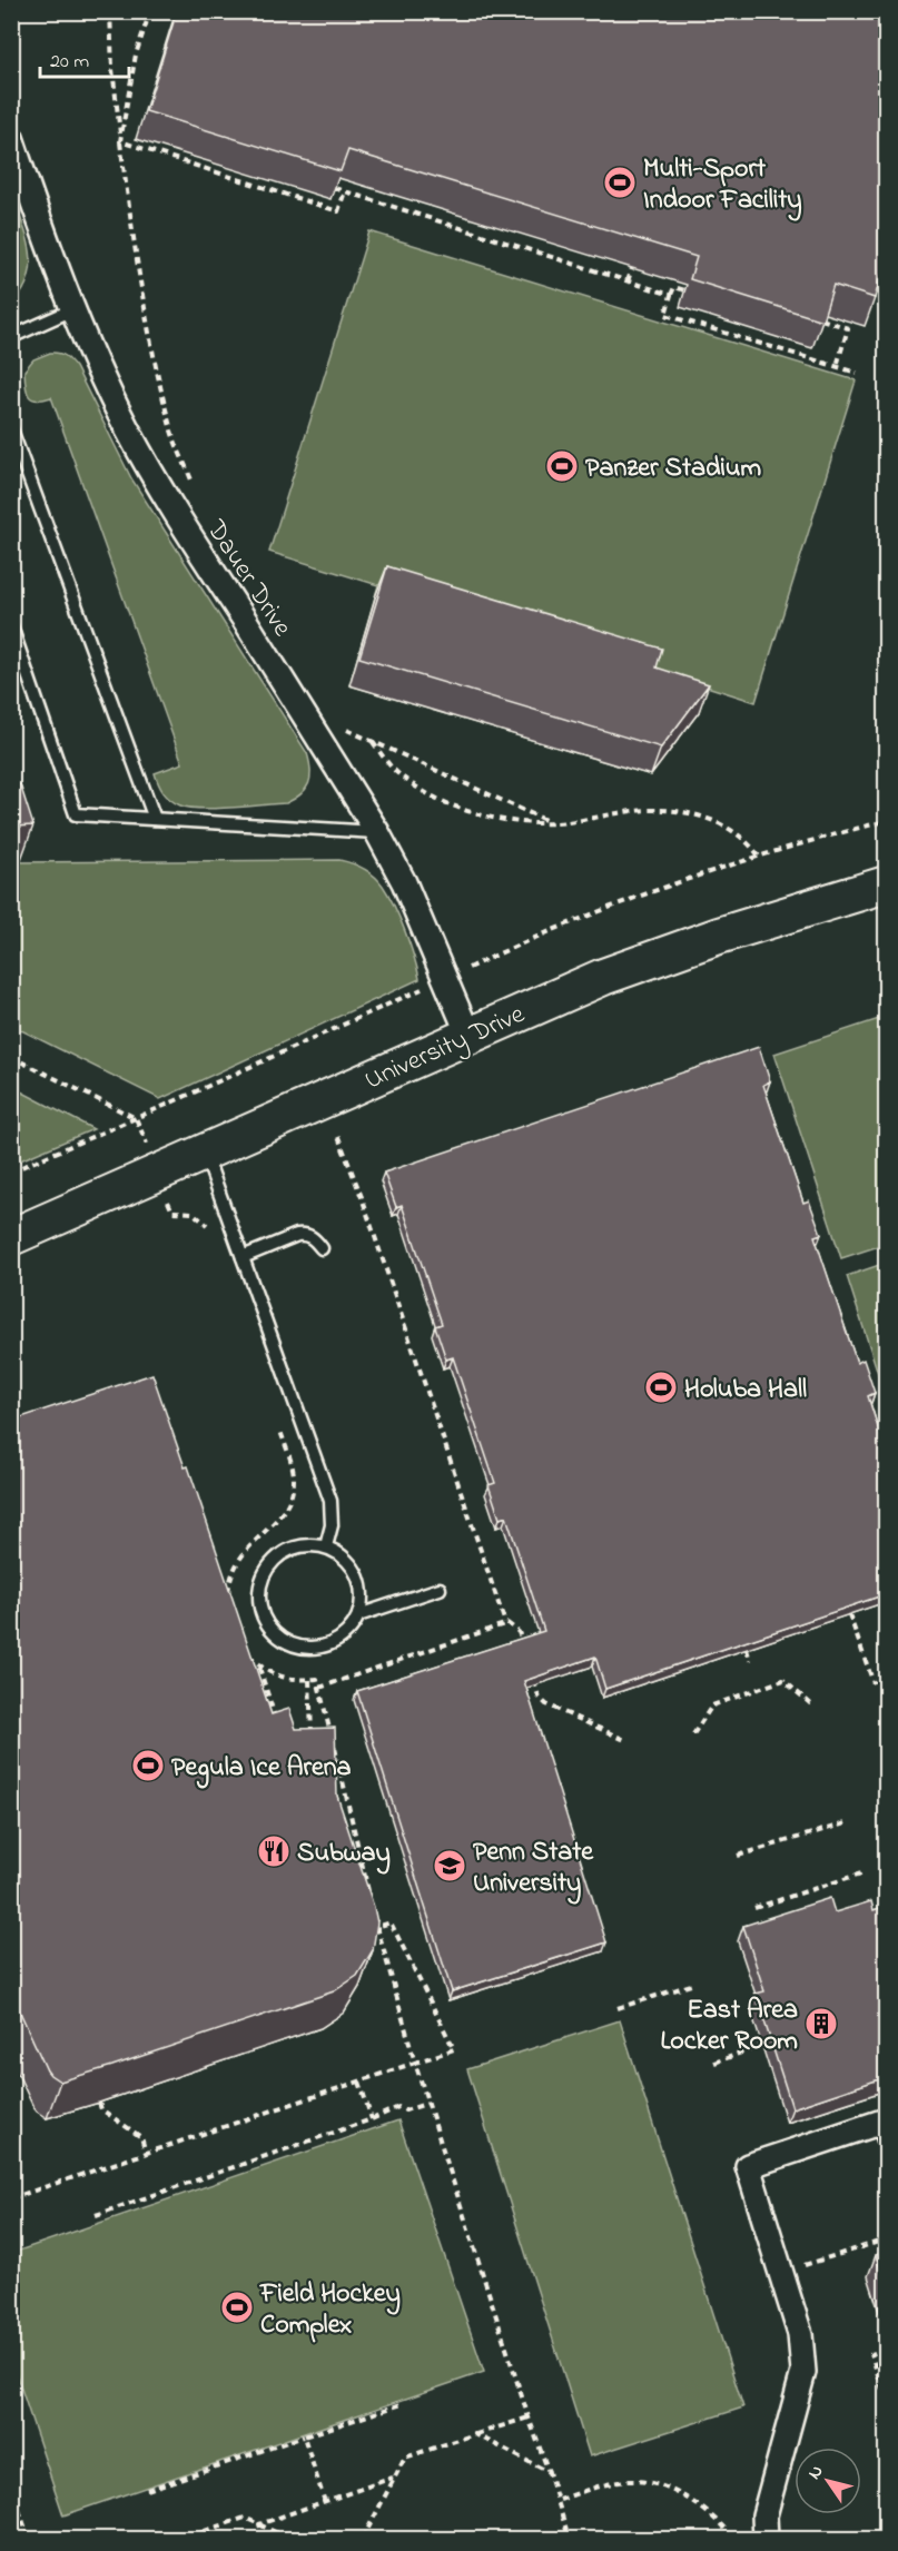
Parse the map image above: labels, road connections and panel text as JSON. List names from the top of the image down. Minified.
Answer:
{"streets":{"main road":["University Drive"],"street":["Dauer Drive"]},"crossings":[["Dauer Drive","University Drive"]],"places":{"sports":["Multi-Sport Indoor Facility","Panzer Stadium","Holuba Hall","Pegula Ice Arena","Field Hockey Complex"],"restaurant":["Subway"],"school or university":["Penn State University"],"building":["East Area Locker Room"]},"scale_bar":"20 m","north":"top left"}
